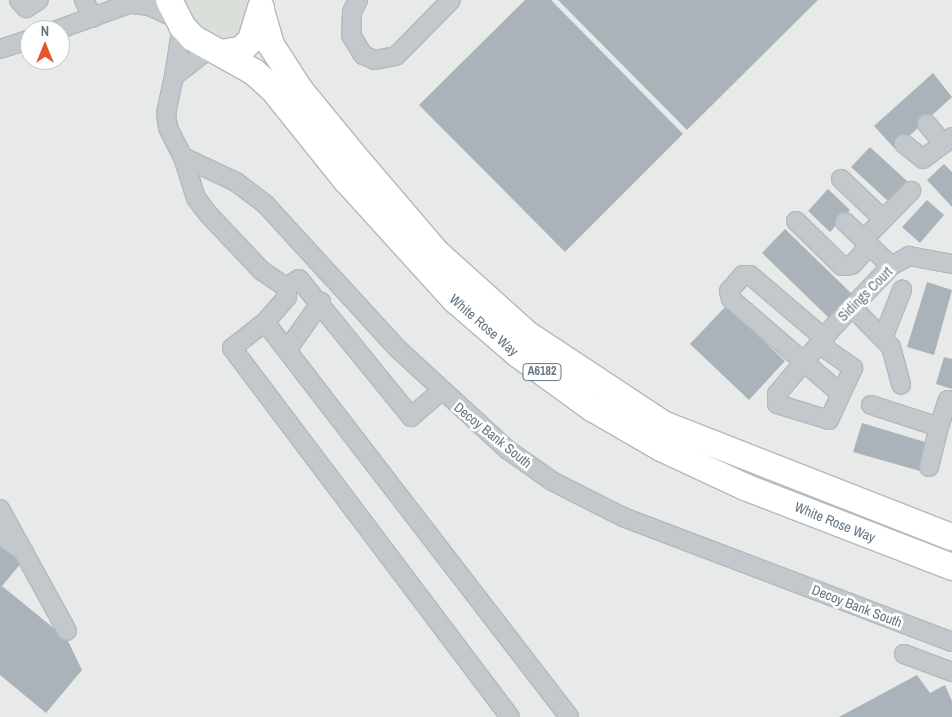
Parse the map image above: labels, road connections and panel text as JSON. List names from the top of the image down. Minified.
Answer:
{"streets":{"highway":["White Rose Way","A6182"],"street":["Sidings Court","Decoy Bank South"]},"north":"top"}
